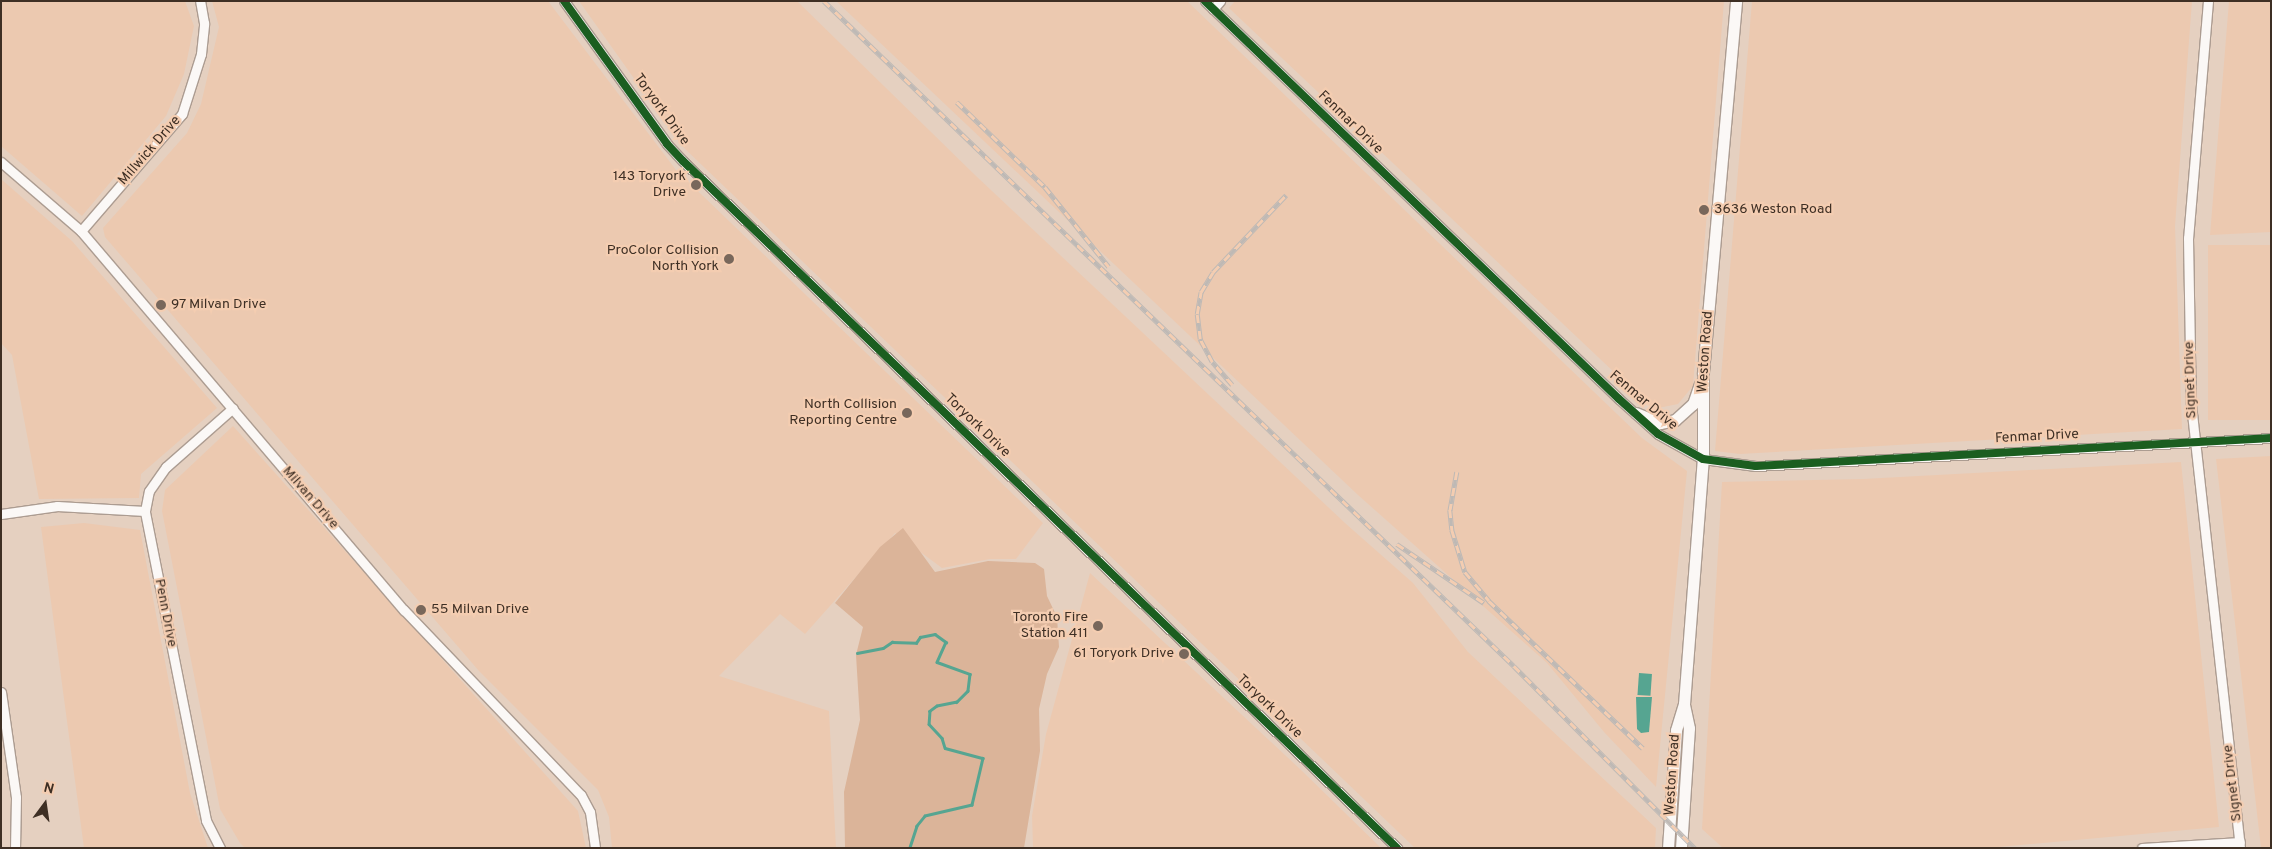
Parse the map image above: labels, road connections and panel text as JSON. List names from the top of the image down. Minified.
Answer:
{"streets":{"main road":["Weston Road"],"street":["Toryork Drive","Fenmar Drive","Millwick Drive","Signet Drive","Milvan Drive","Penn Drive"]},"crossings":[["Fenmar Drive","Weston Road"],["Fenmar Drive","Signet Drive"],["Millwick Drive","Milvan Drive"],["Milvan Drive","Penn Drive"]],"places":["143 Toryork Drive","3636 Weston Road","ProColor Collision North York","97 Milvan Drive","North Collision Reporting Centre","55 Milvan Drive","Toronto Fire Station 411","61 Toryork Drive"],"north":"top"}
